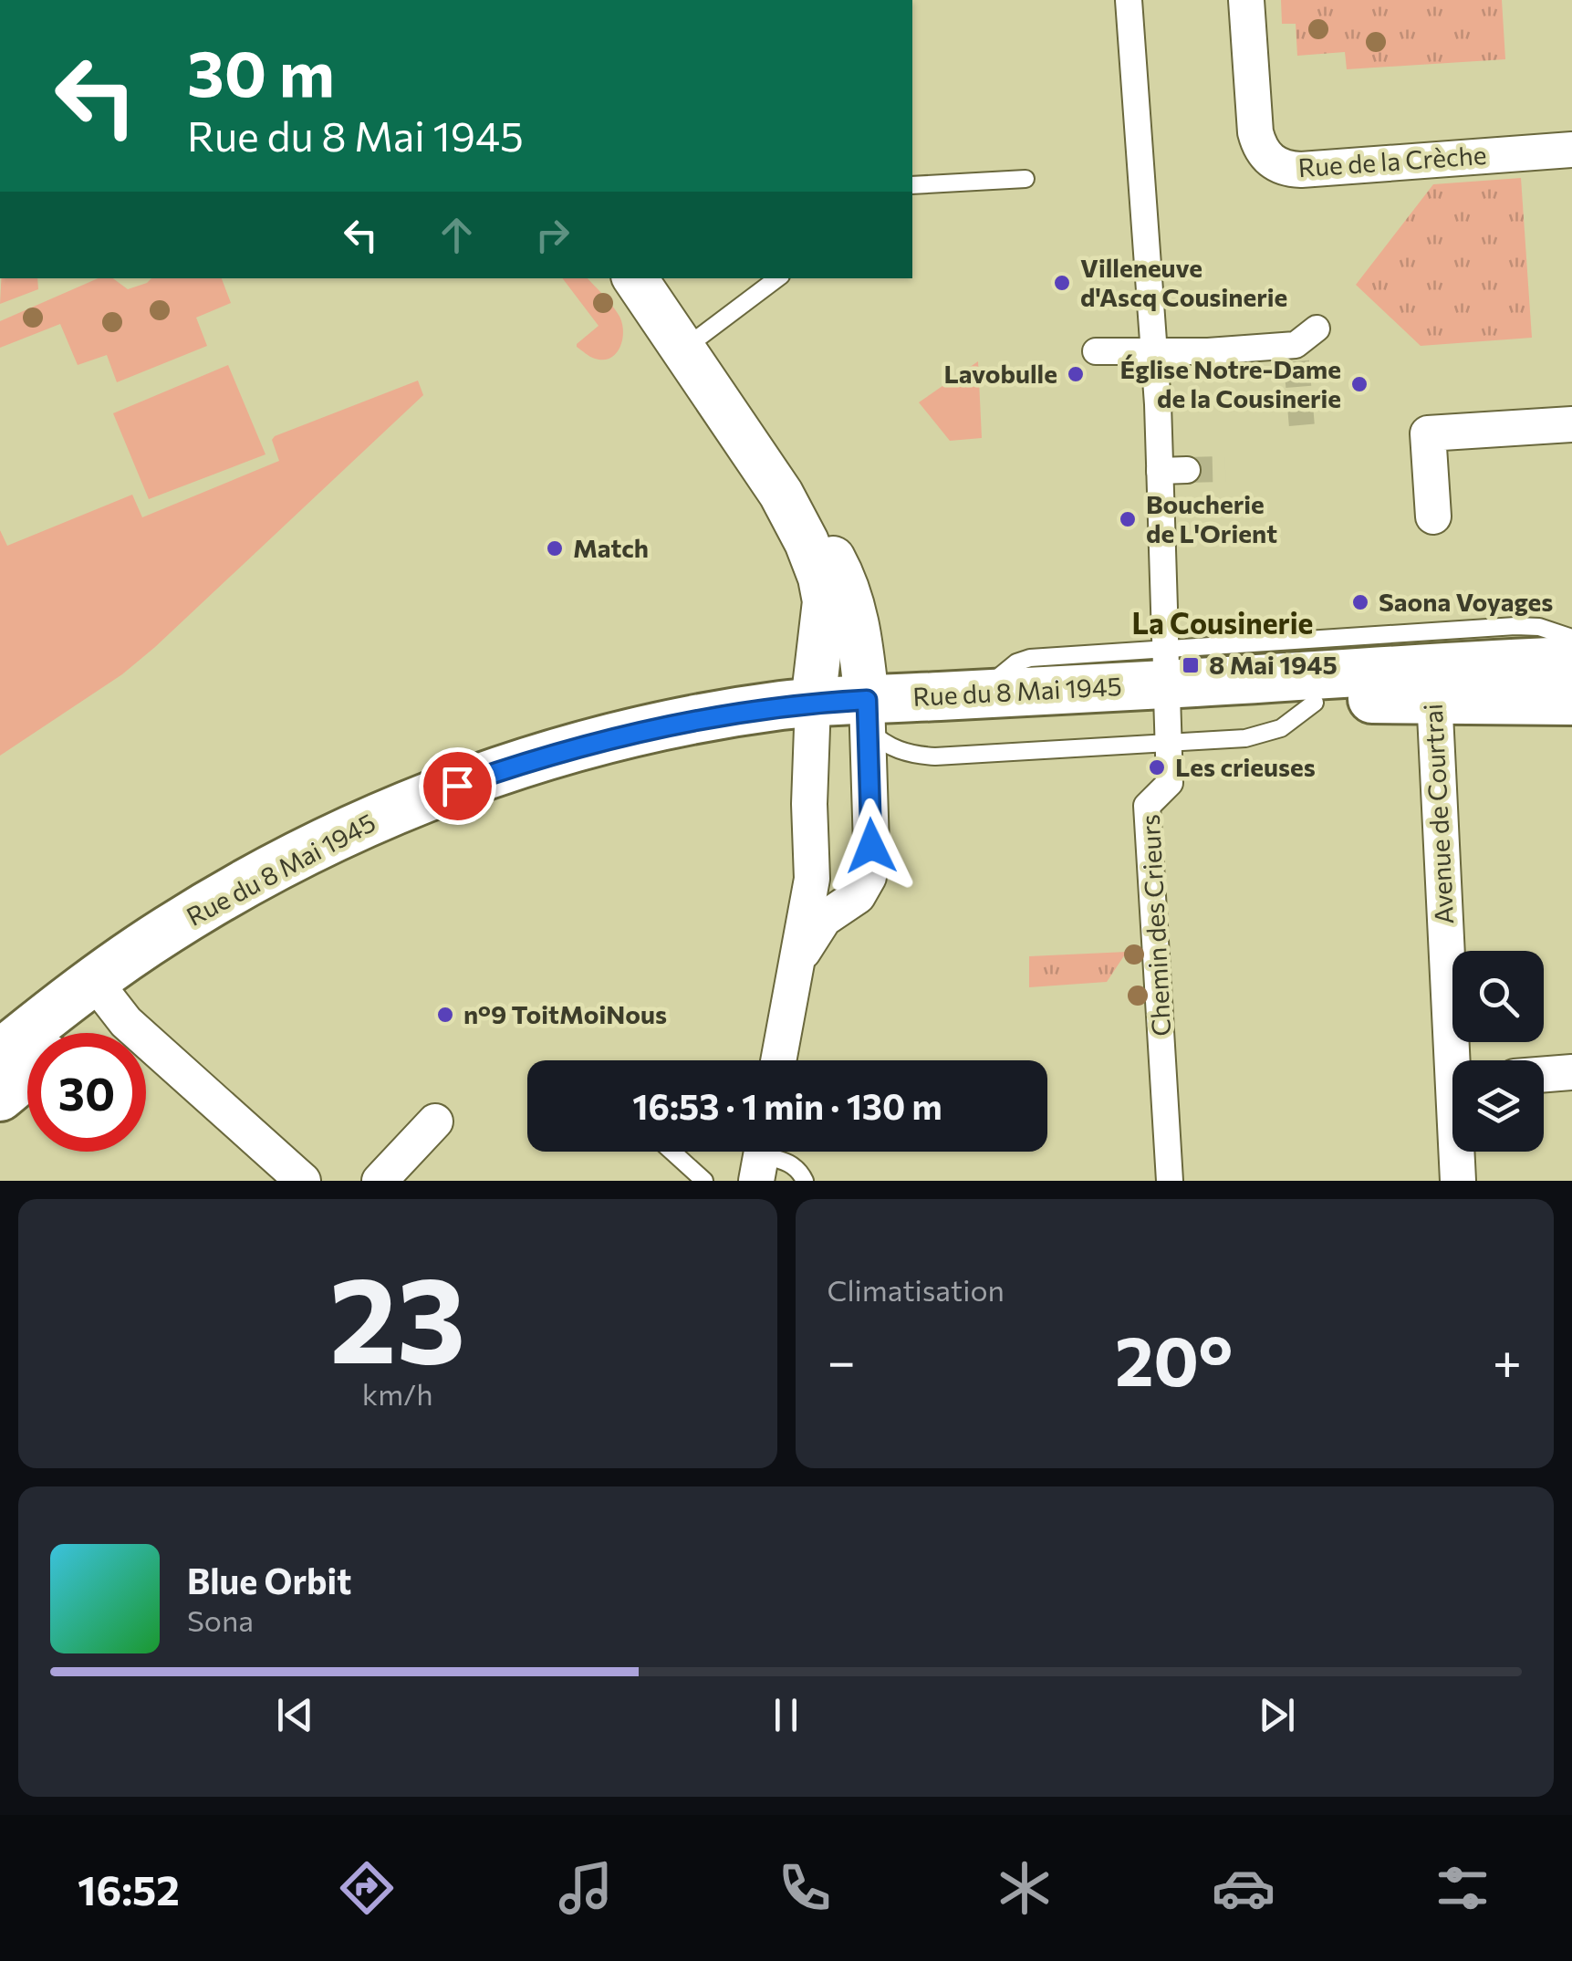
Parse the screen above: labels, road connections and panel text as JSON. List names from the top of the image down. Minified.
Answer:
{"streets":{"main road":["Rue du 8 Mai 1945"],"street":["Rue de la Crèche","Avenue de Courtrai","Chemin des Crieurs"]},"crossings":[["Rue du 8 Mai 1945","Avenue de Courtrai"],["Rue du 8 Mai 1945","Chemin des Crieurs"]],"districts":["La Cousinerie"],"places":{"other":["Villeneuve d'Ascq Cousinerie","Lavobulle","Église Notre-Dame de la Cousinerie","Boucherie de L'Orient","Match","Saona Voyages","Les crieuses","n°9 ToitMoiNous"],"transit":["8 Mai 1945"]},"page":{"turn":["30 m","Rue du 8 Mai 1945"],"limit":"30","trip":"16:53 · 1 min · 130 m","tile":[["23","km/h"],"Climatisation"],"heat":["−","20°","+"],"song":["Blue Orbit","Sona"],"tabs":"16:52"}}
